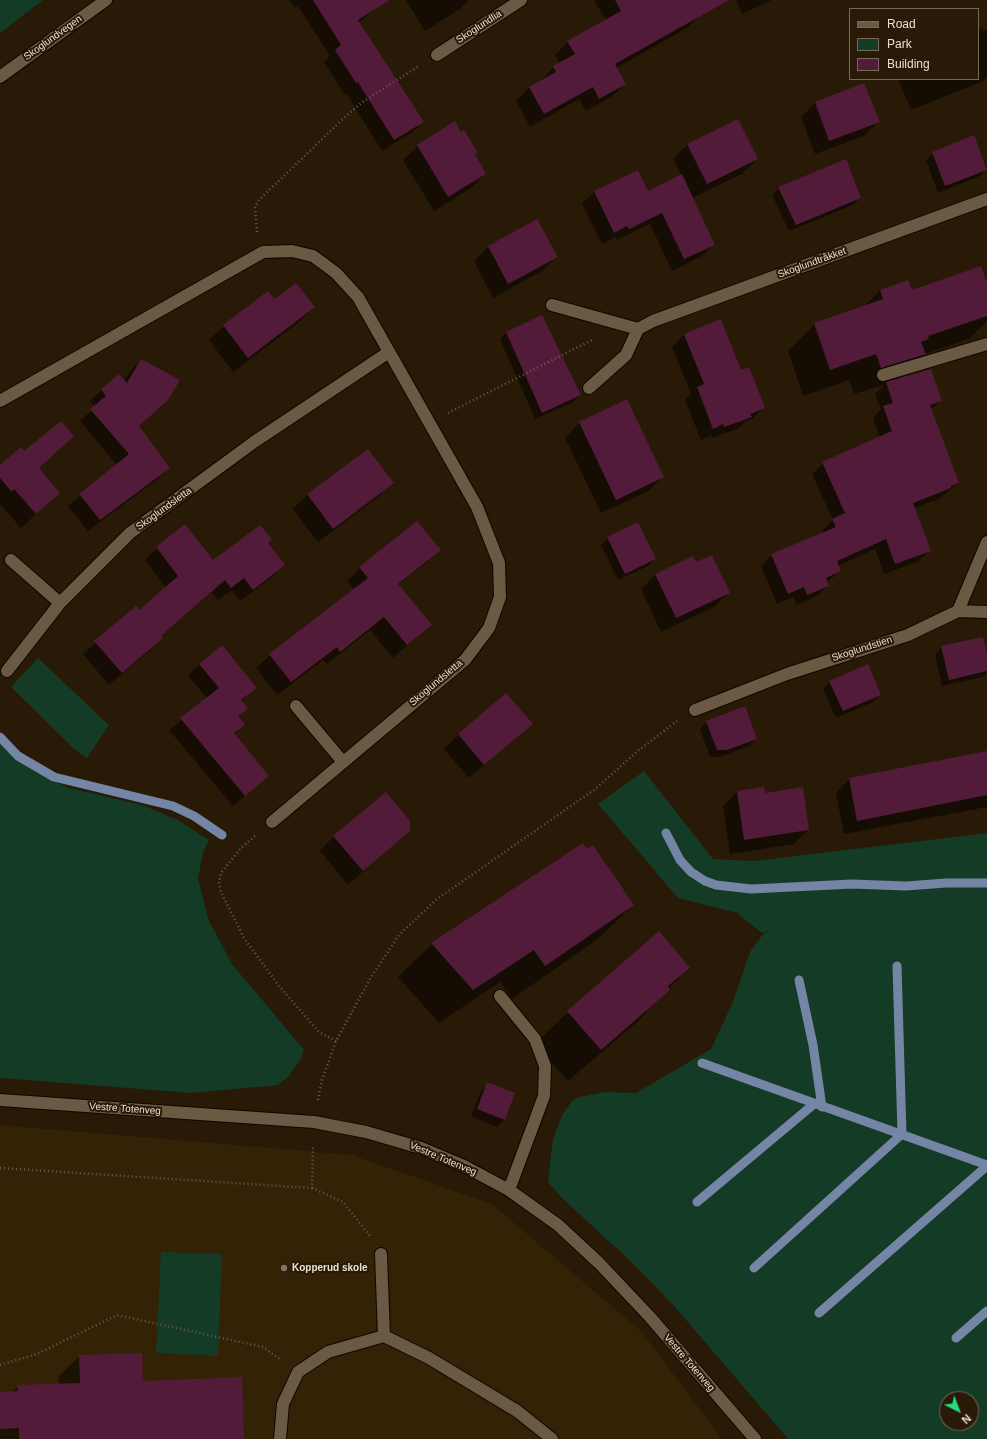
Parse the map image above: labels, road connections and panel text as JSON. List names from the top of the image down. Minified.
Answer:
{"streets":{"street":["Skoglundlia","Skoglundvegen","Skoglundtråkket","Skoglundsletta","Skoglundstien","Vestre Totenveg"]},"places":["Kopperud skole"],"legend":["Road","Park","Building"],"north":"bottom right"}
